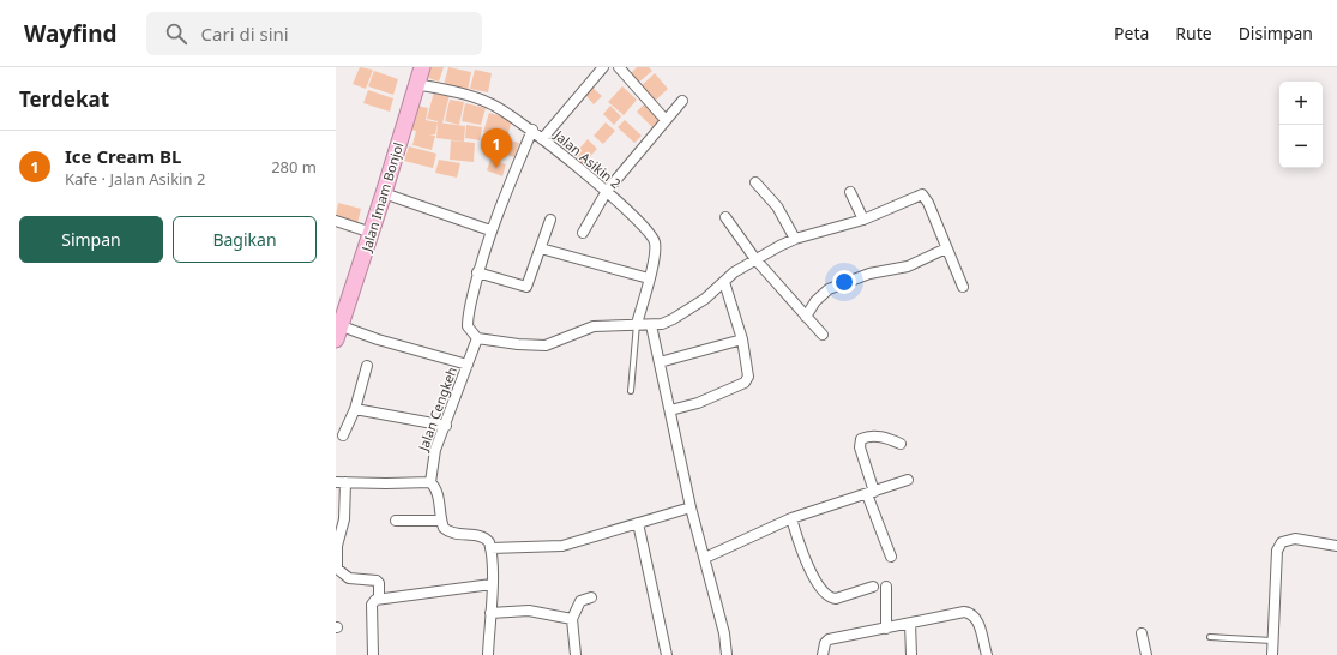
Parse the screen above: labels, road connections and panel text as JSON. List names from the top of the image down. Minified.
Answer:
{"streets":{"highway":["Jalan Imam Bonjol"],"street":["Jalan Asikin 2","Jalan Cengkeh"]},"crossings":[["Jalan Asikin 2","Jalan Imam Bonjol"],["Jalan Imam Bonjol","Jalan Cengkeh"]],"page":{"header":"Wayfind","search":"Cari di sini","nav":["Peta","Rute","Disimpan"],"heading":"Terdekat","map_buttons":["+","−"],"pins":"1","list":[{"mark":"1","name":"Ice Cream BL","note":"Kafe · Jalan Asikin 2","value":"280 m"}],"buttons":["Simpan","Bagikan"]}}
